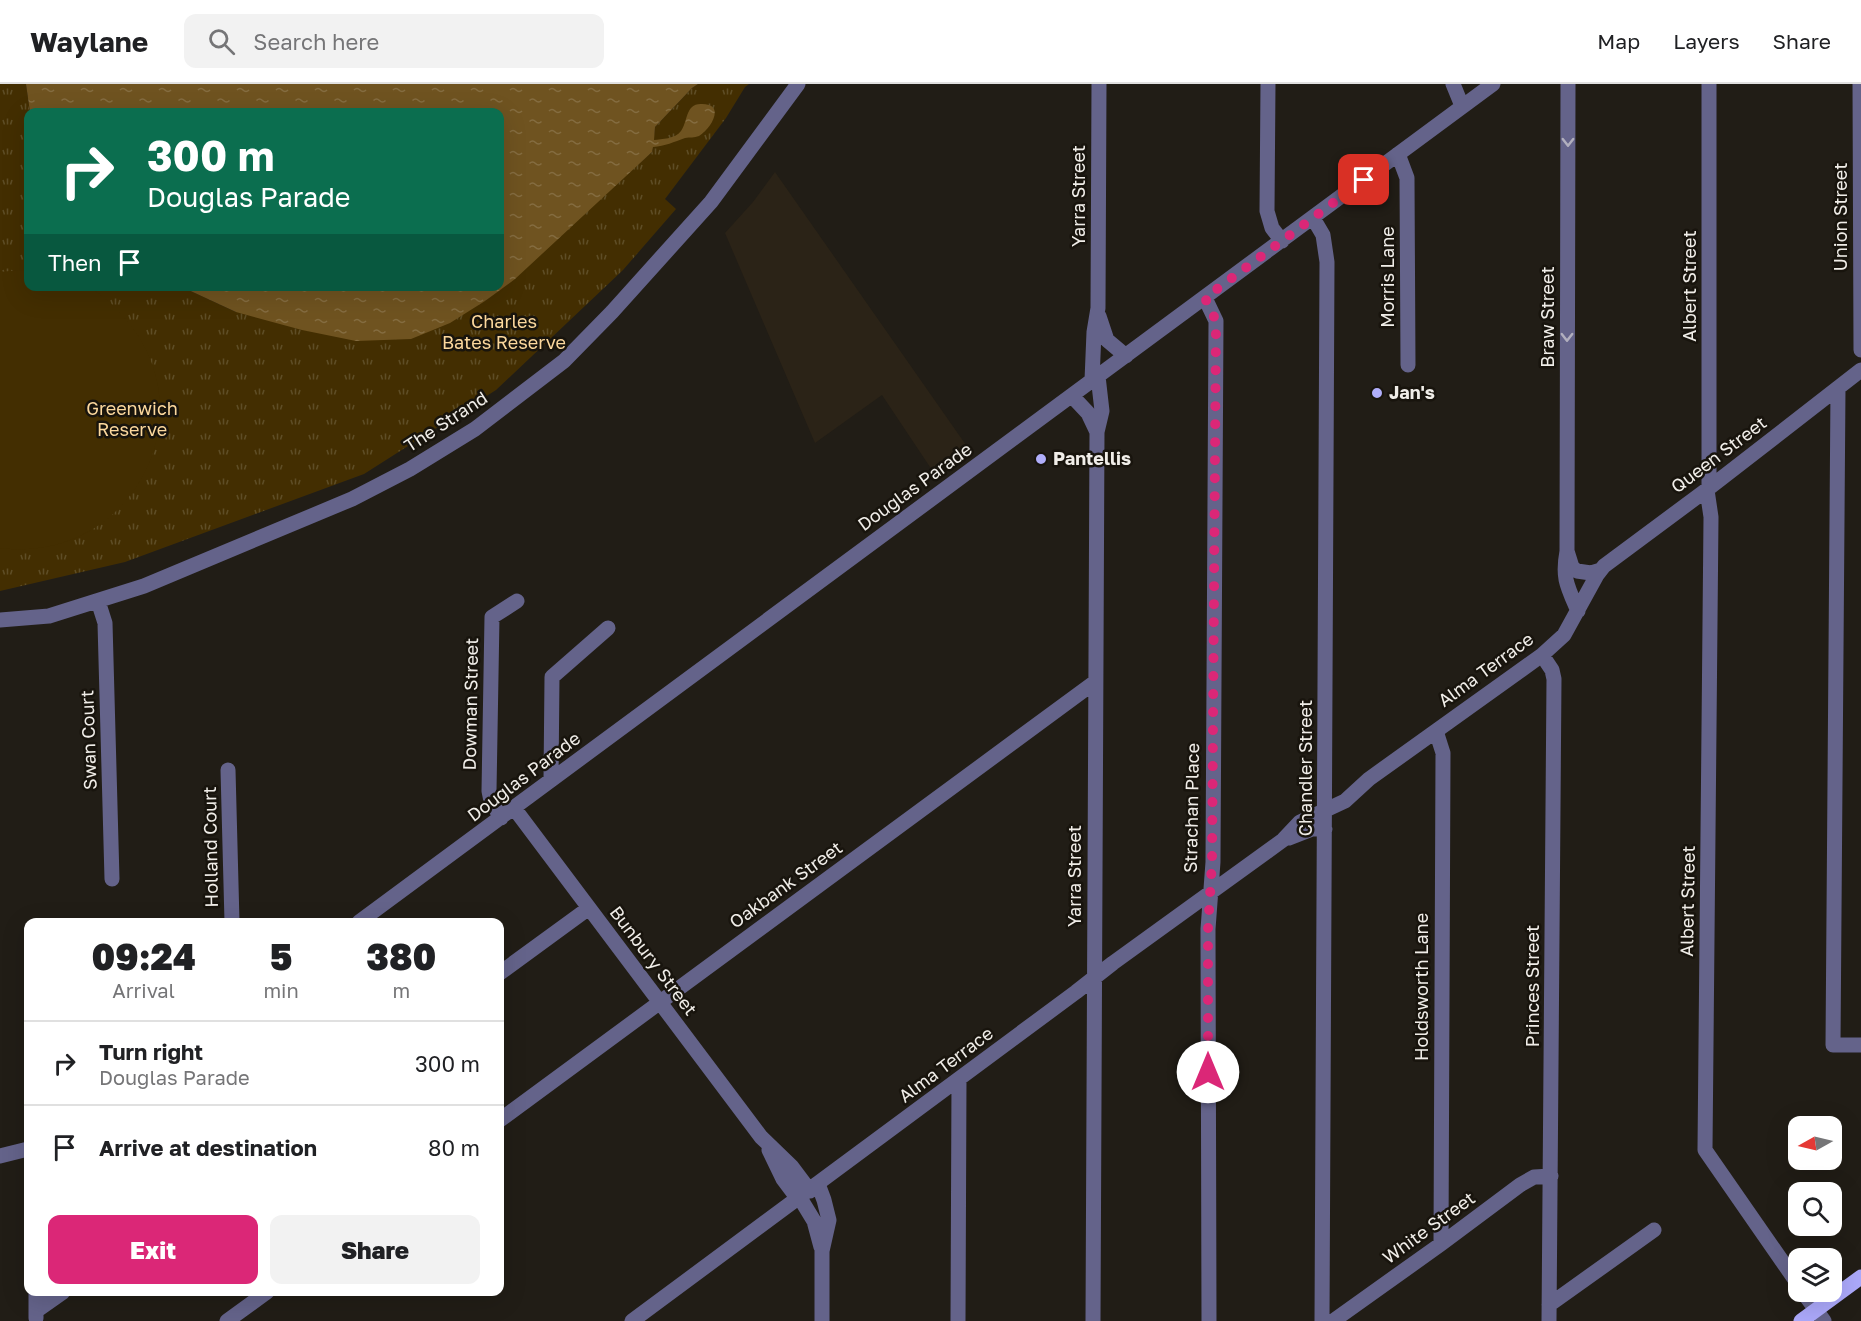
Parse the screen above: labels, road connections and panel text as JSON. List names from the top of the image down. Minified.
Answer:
{"streets":{"street":["Yarra Street","Union Street","Morris Lane","Albert Street","Braw Street","The Strand","Queen Street","Douglas Parade","Alma Terrace","Dowman Street","Swan Court","Chandler Street","Strachan Place","Holland Court","Oakbank Street","Bunbury Street","Princes Street","Holdsworth Lane","White Street"]},"crossings":[["Yarra Street","Douglas Parade"],["Yarra Street","Alma Terrace"],["Yarra Street","Oakbank Street"],["Morris Lane","Douglas Parade"],["Albert Street","Queen Street"],["Braw Street","Alma Terrace"],["The Strand","Swan Court"],["Queen Street","Alma Terrace"],["Douglas Parade","Dowman Street"],["Douglas Parade","Chandler Street"],["Douglas Parade","Strachan Place"],["Douglas Parade","Bunbury Street"],["Alma Terrace","Chandler Street"],["Alma Terrace","Strachan Place"],["Alma Terrace","Bunbury Street"],["Alma Terrace","Princes Street"],["Alma Terrace","Holdsworth Lane"],["Oakbank Street","Bunbury Street"],["Princes Street","White Street"],["Holdsworth Lane","White Street"]],"one_way":["Braw Street"],"parks":["Charles Bates Reserve","Greenwich Reserve"],"places":["Jan's","Pantellis"],"north":"left","page":{"header":"Waylane","search":"Search here","nav":["Map","Layers","Share"],"turn":["300 m","Douglas Parade"],"then":"Then","eta":["09:24","Arrival","5","min","380","m"],"list":[{"name":"Turn right","note":"Douglas Parade","value":"300 m"},{"name":"Arrive at destination","value":"80 m"}],"buttons":["Exit","Share"]}}
